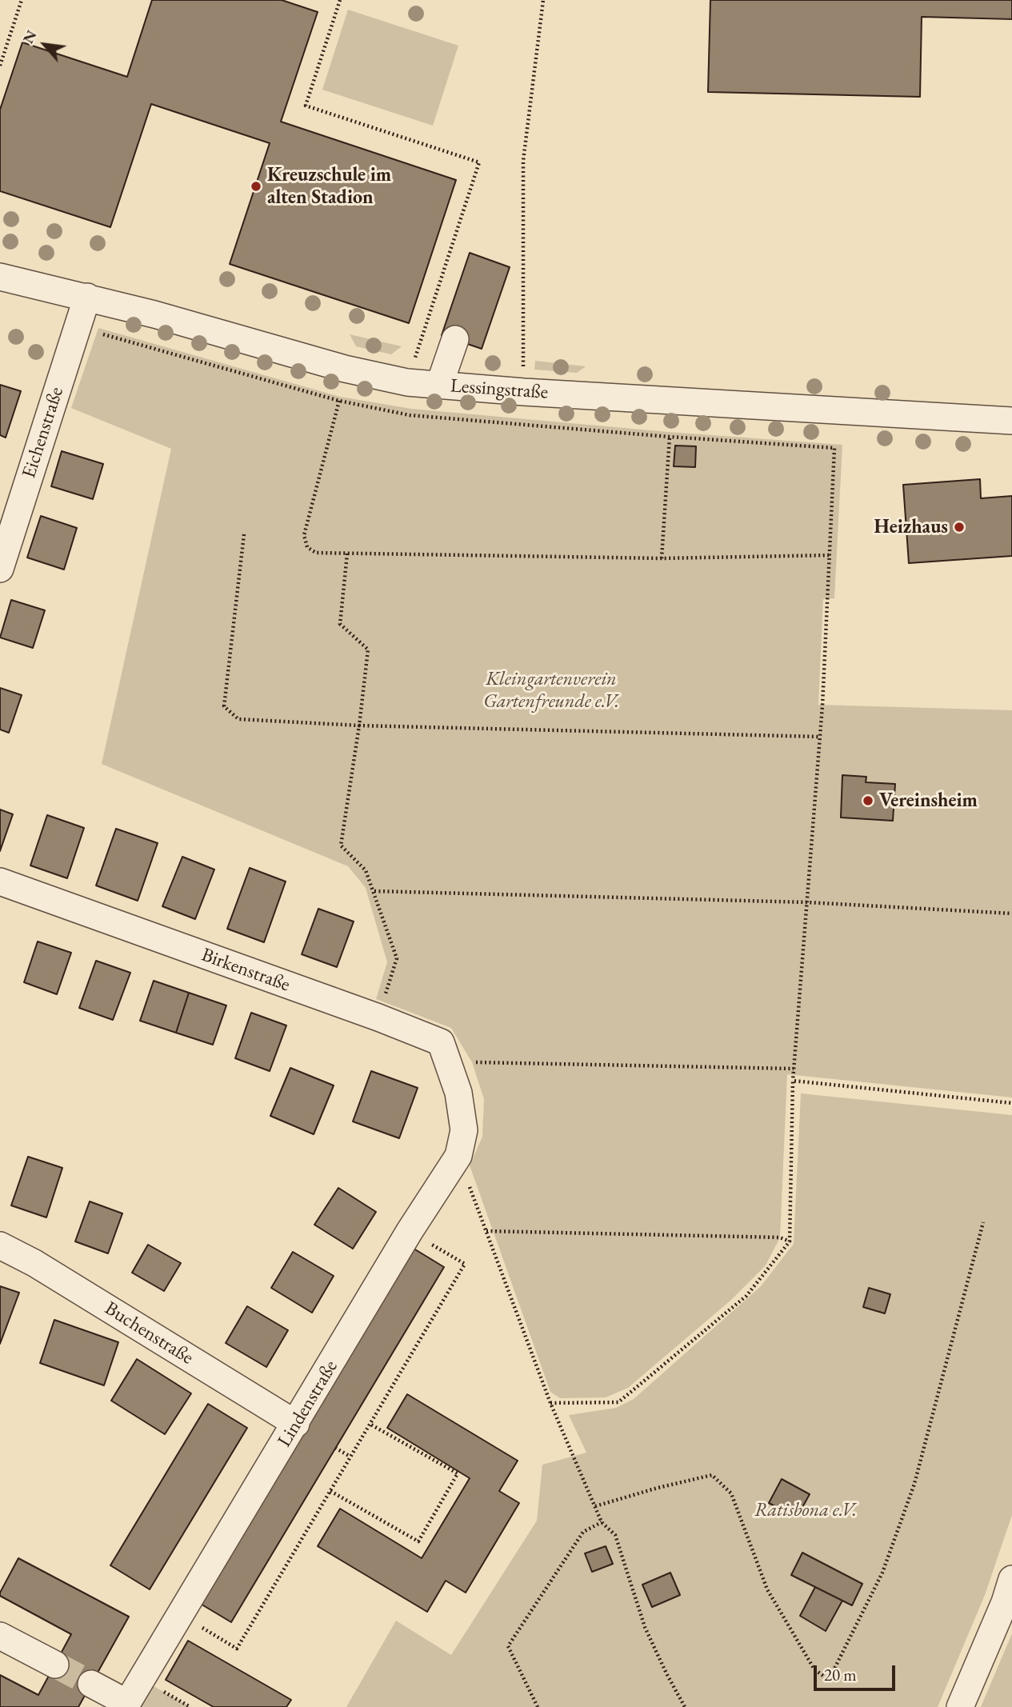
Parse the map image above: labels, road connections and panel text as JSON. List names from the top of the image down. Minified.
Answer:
{"streets":{"street":["Lessingstraße","Eichenstraße","Birkenstraße","Buchenstraße","Lindenstraße"]},"crossings":[["Lessingstraße","Eichenstraße"],["Birkenstraße","Lindenstraße"],["Buchenstraße","Lindenstraße"]],"parks":["Kleingartenverein Gartenfreunde e.V.","Ratisbona e.V."],"places":["Kreuzschule im alten Stadion","Heizhaus","Vereinsheim"],"scale_bar":"20 m","north":"top left"}
